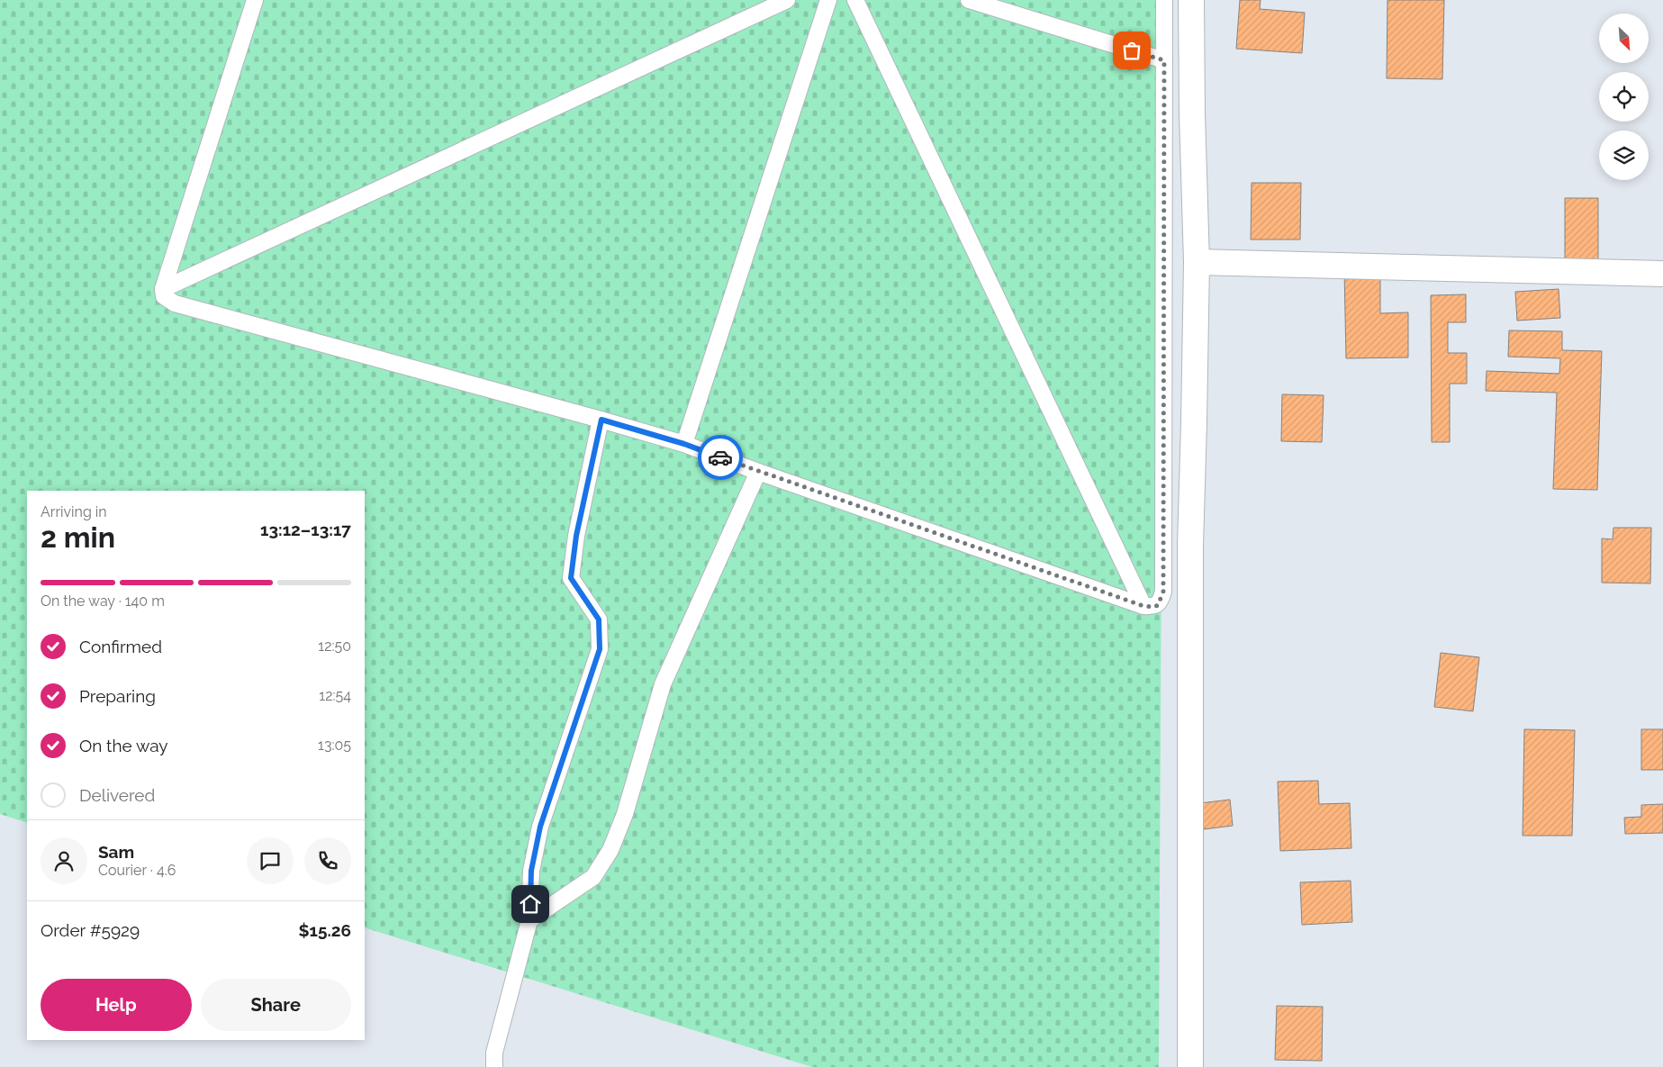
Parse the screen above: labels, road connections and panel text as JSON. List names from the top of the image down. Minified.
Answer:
{"north":"bottom right","page":{"heading":["2 min","Arriving in","13:12–13:17"],"panel":["Sam","Courier · 4.6","Order #5929","$15.26"],"bar":"On the way · 140 m","list":[["Confirmed","12:50"],["Preparing","12:54"],["On the way","13:05"],"Delivered"],"buttons":["Help","Share"]}}
